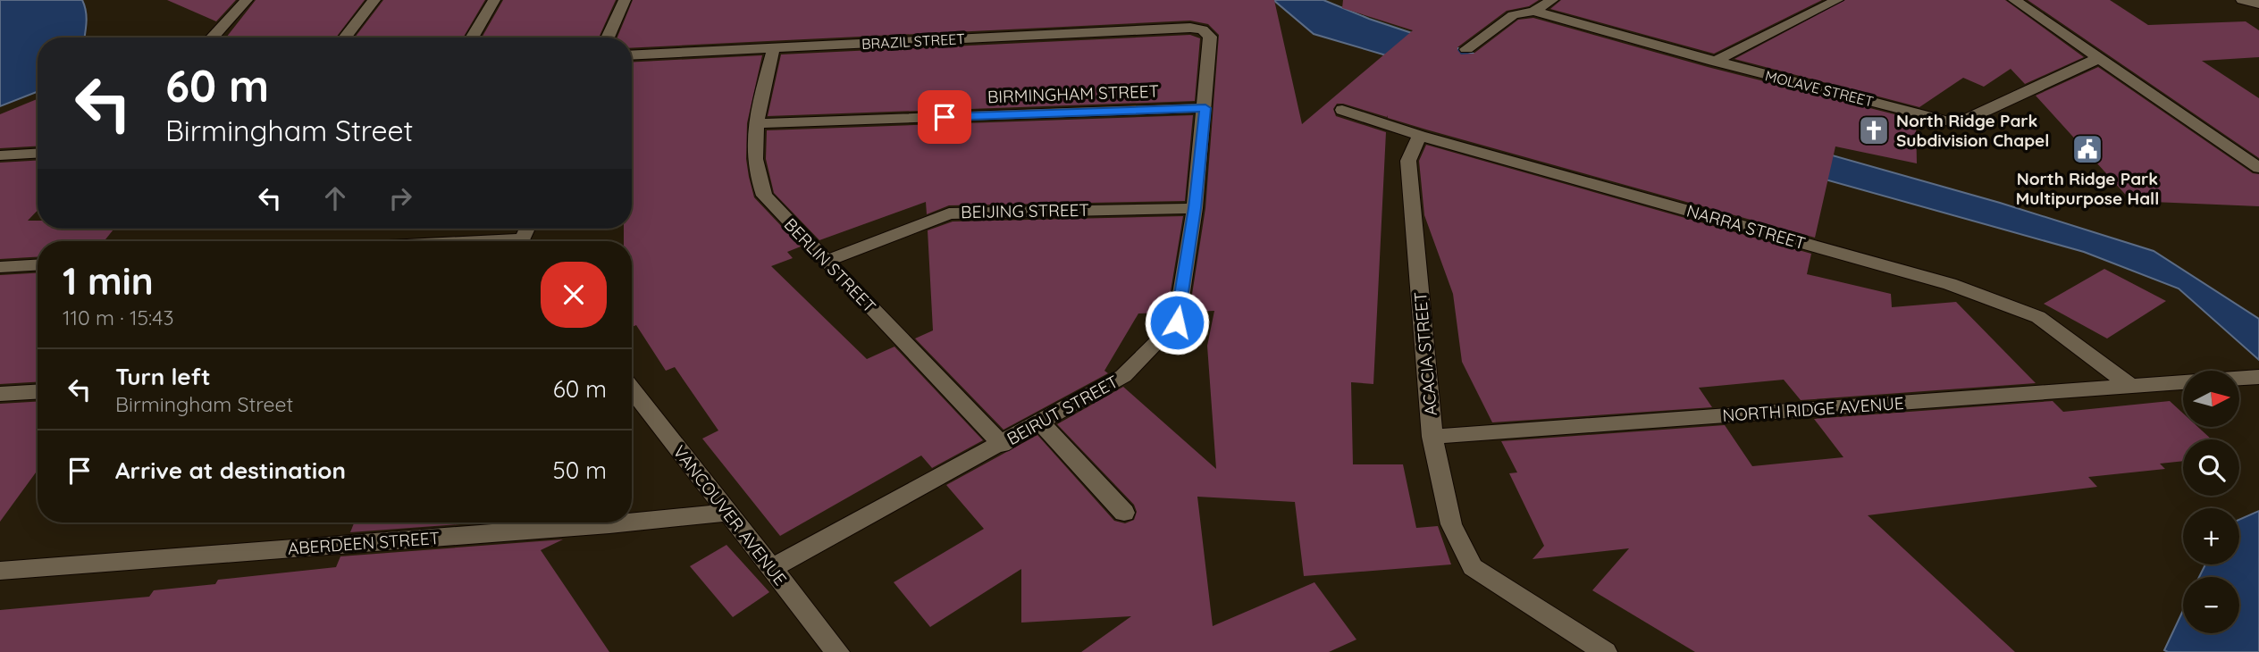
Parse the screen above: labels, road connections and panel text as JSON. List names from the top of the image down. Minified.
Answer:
{"streets":{"street":["BRAZIL STREET","MOLAVE STREET","BIRMINGHAM STREET","BEIJING STREET","NARRA STREET","BERLIN STREET","ACACIA STREET","NORTH RIDGE AVENUE","BEIRUT STREET","VANCOUVER AVENUE","ABERDEEN STREET"]},"crossings":[["BRAZIL STREET","BERLIN STREET"],["BRAZIL STREET","BEIRUT STREET"],["BIRMINGHAM STREET","BERLIN STREET"],["BIRMINGHAM STREET","BEIRUT STREET"],["BEIJING STREET","BERLIN STREET"],["BEIJING STREET","BEIRUT STREET"],["NARRA STREET","ACACIA STREET"],["NARRA STREET","NORTH RIDGE AVENUE"],["BERLIN STREET","BEIRUT STREET"],["ACACIA STREET","NORTH RIDGE AVENUE"],["BEIRUT STREET","VANCOUVER AVENUE"],["VANCOUVER AVENUE","ABERDEEN STREET"]],"places":{"church":["North Ridge Park Subdivision Chapel"],"public building":["North Ridge Park Multipurpose Hall"]},"north":"right","page":{"turn":["60 m","Birmingham Street"],"heading":["1 min","110 m · 15:43"],"list":[{"name":"Turn left","note":"Birmingham Street","value":"60 m"},{"name":"Arrive at destination","value":"50 m"}],"map_buttons":["+","−"]}}
